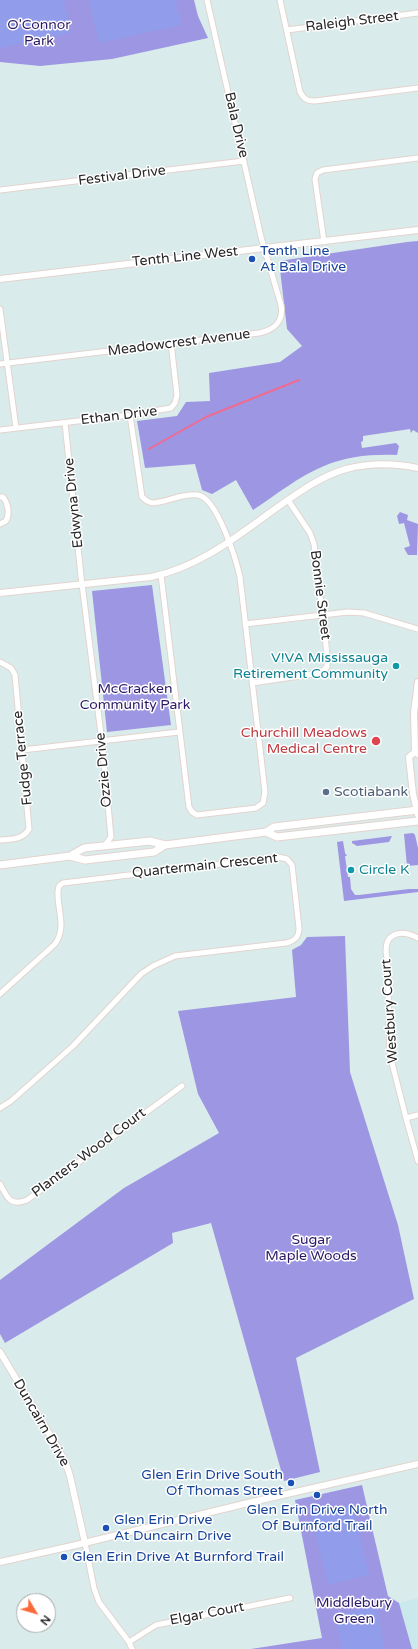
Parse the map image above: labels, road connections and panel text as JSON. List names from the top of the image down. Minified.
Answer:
{"streets":{"street":["Raleigh Street","Bala Drive","Festival Drive","Tenth Line West","Meadowcrest Avenue","Ethan Drive","Edwyna Drive","Bonnie Street","Fudge Terrace","Ozzie Drive","Quartermain Crescent","Westbury Court","Planters Wood Court","Duncairn Drive","Elgar Court"]},"crossings":[["Bala Drive","Festival Drive"],["Bala Drive","Tenth Line West"],["Bala Drive","Meadowcrest Avenue"],["Tenth Line West","Meadowcrest Avenue"],["Meadowcrest Avenue","Ethan Drive"],["Ethan Drive","Edwyna Drive"],["Edwyna Drive","Ozzie Drive"]],"parks":["O'Connor Park","McCracken Community Park","Sugar Maple Woods","Middlebury Green"],"places":["Tenth Line At Bala Drive","V!VA Mississauga Retirement Community","Churchill Meadows Medical Centre","Scotiabank","Circle K","Glen Erin Drive South Of Thomas Street","Glen Erin Drive North Of Burnford Trail","Glen Erin Drive At Duncairn Drive","Glen Erin Drive At Burnford Trail"],"north":"bottom right"}
